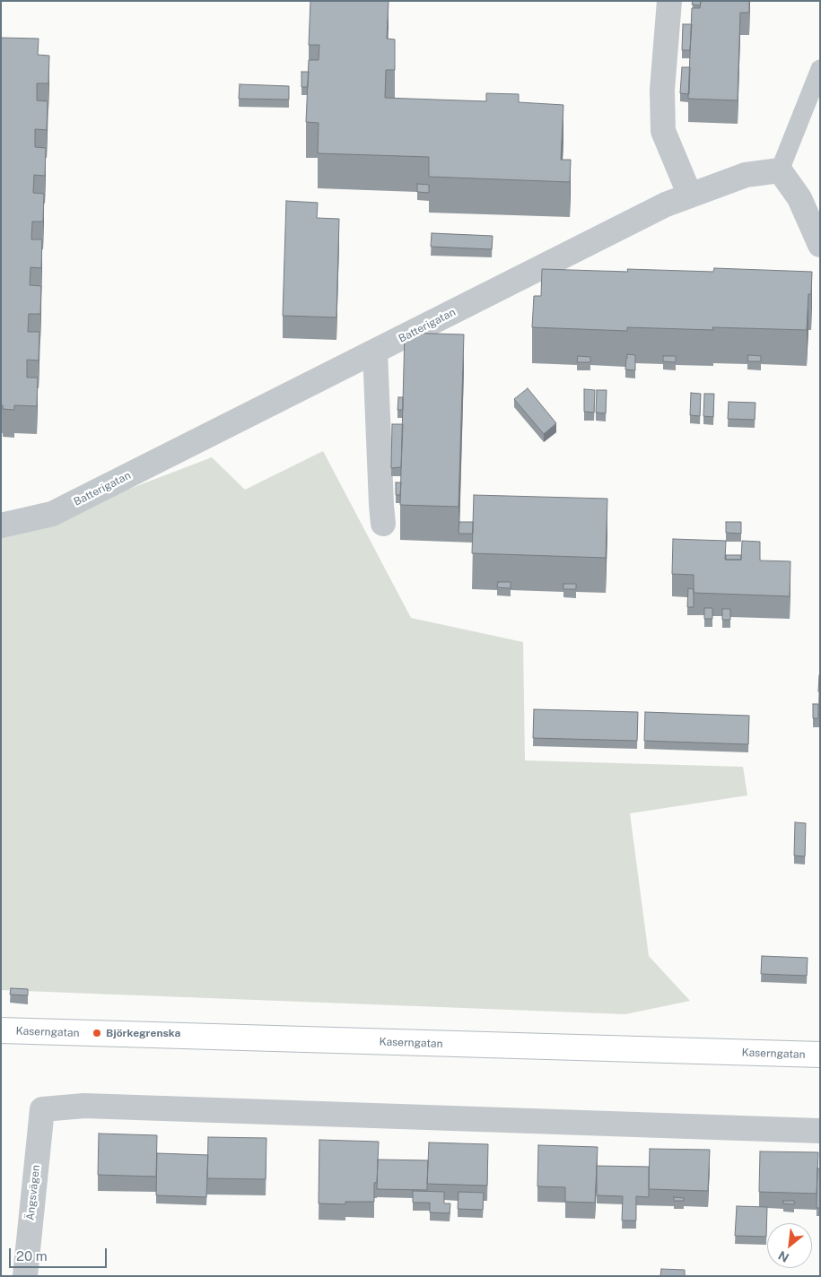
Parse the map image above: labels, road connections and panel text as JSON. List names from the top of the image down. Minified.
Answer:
{"streets":{"main road":["Kaserngatan"],"street":["Batterigatan","Ängsvägen"]},"places":["Björkegrenska"],"scale_bar":"20 m","north":"bottom left"}
